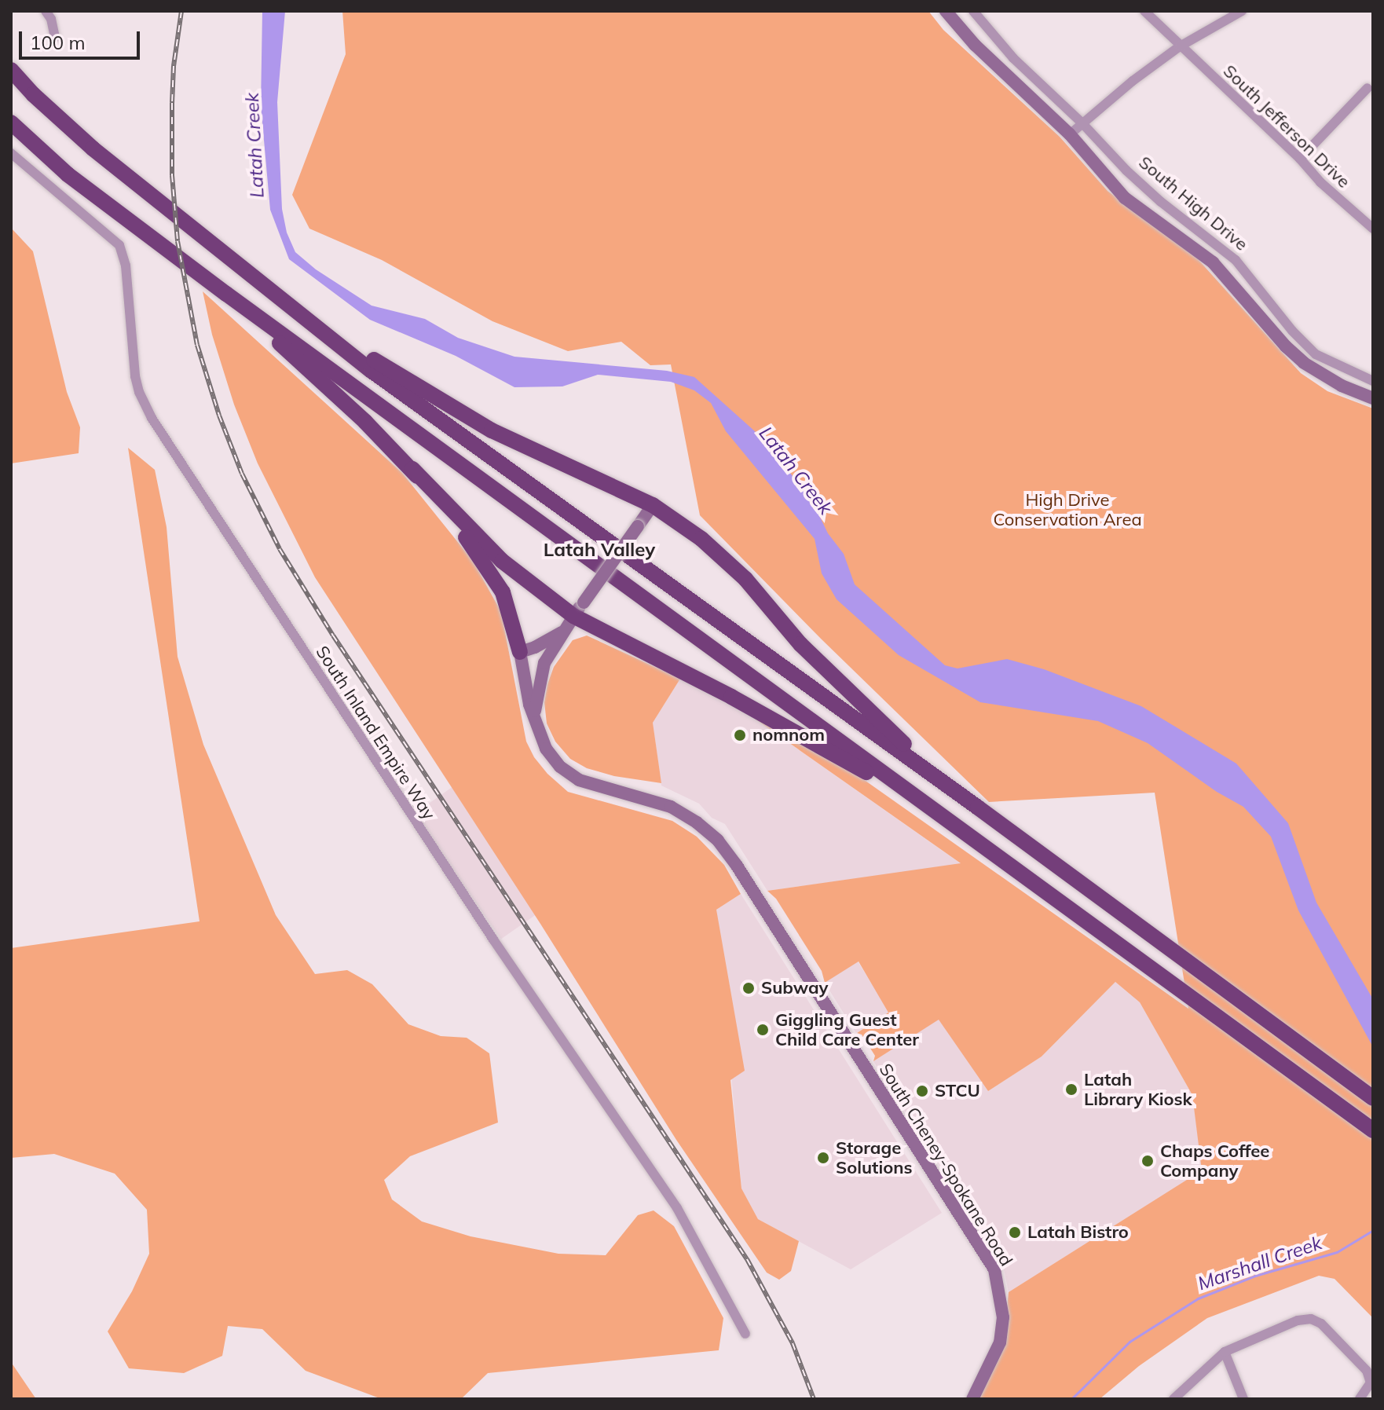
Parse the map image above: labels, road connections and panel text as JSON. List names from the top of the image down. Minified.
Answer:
{"streets":{"main road":["South High Drive","South Cheney-Spokane Road"],"street":["South Jefferson Drive","South Inland Empire Way"]},"districts":["Latah Valley"],"water":["Latah Creek","Marshall Creek"],"parks":["High Drive Conservation Area"],"places":["nomnom","Subway","Giggling Guest Child Care Center","Latah Library Kiosk","STCU","Storage Solutions","Chaps Coffee Company","Latah Bistro"],"scale_bar":"100 m"}
